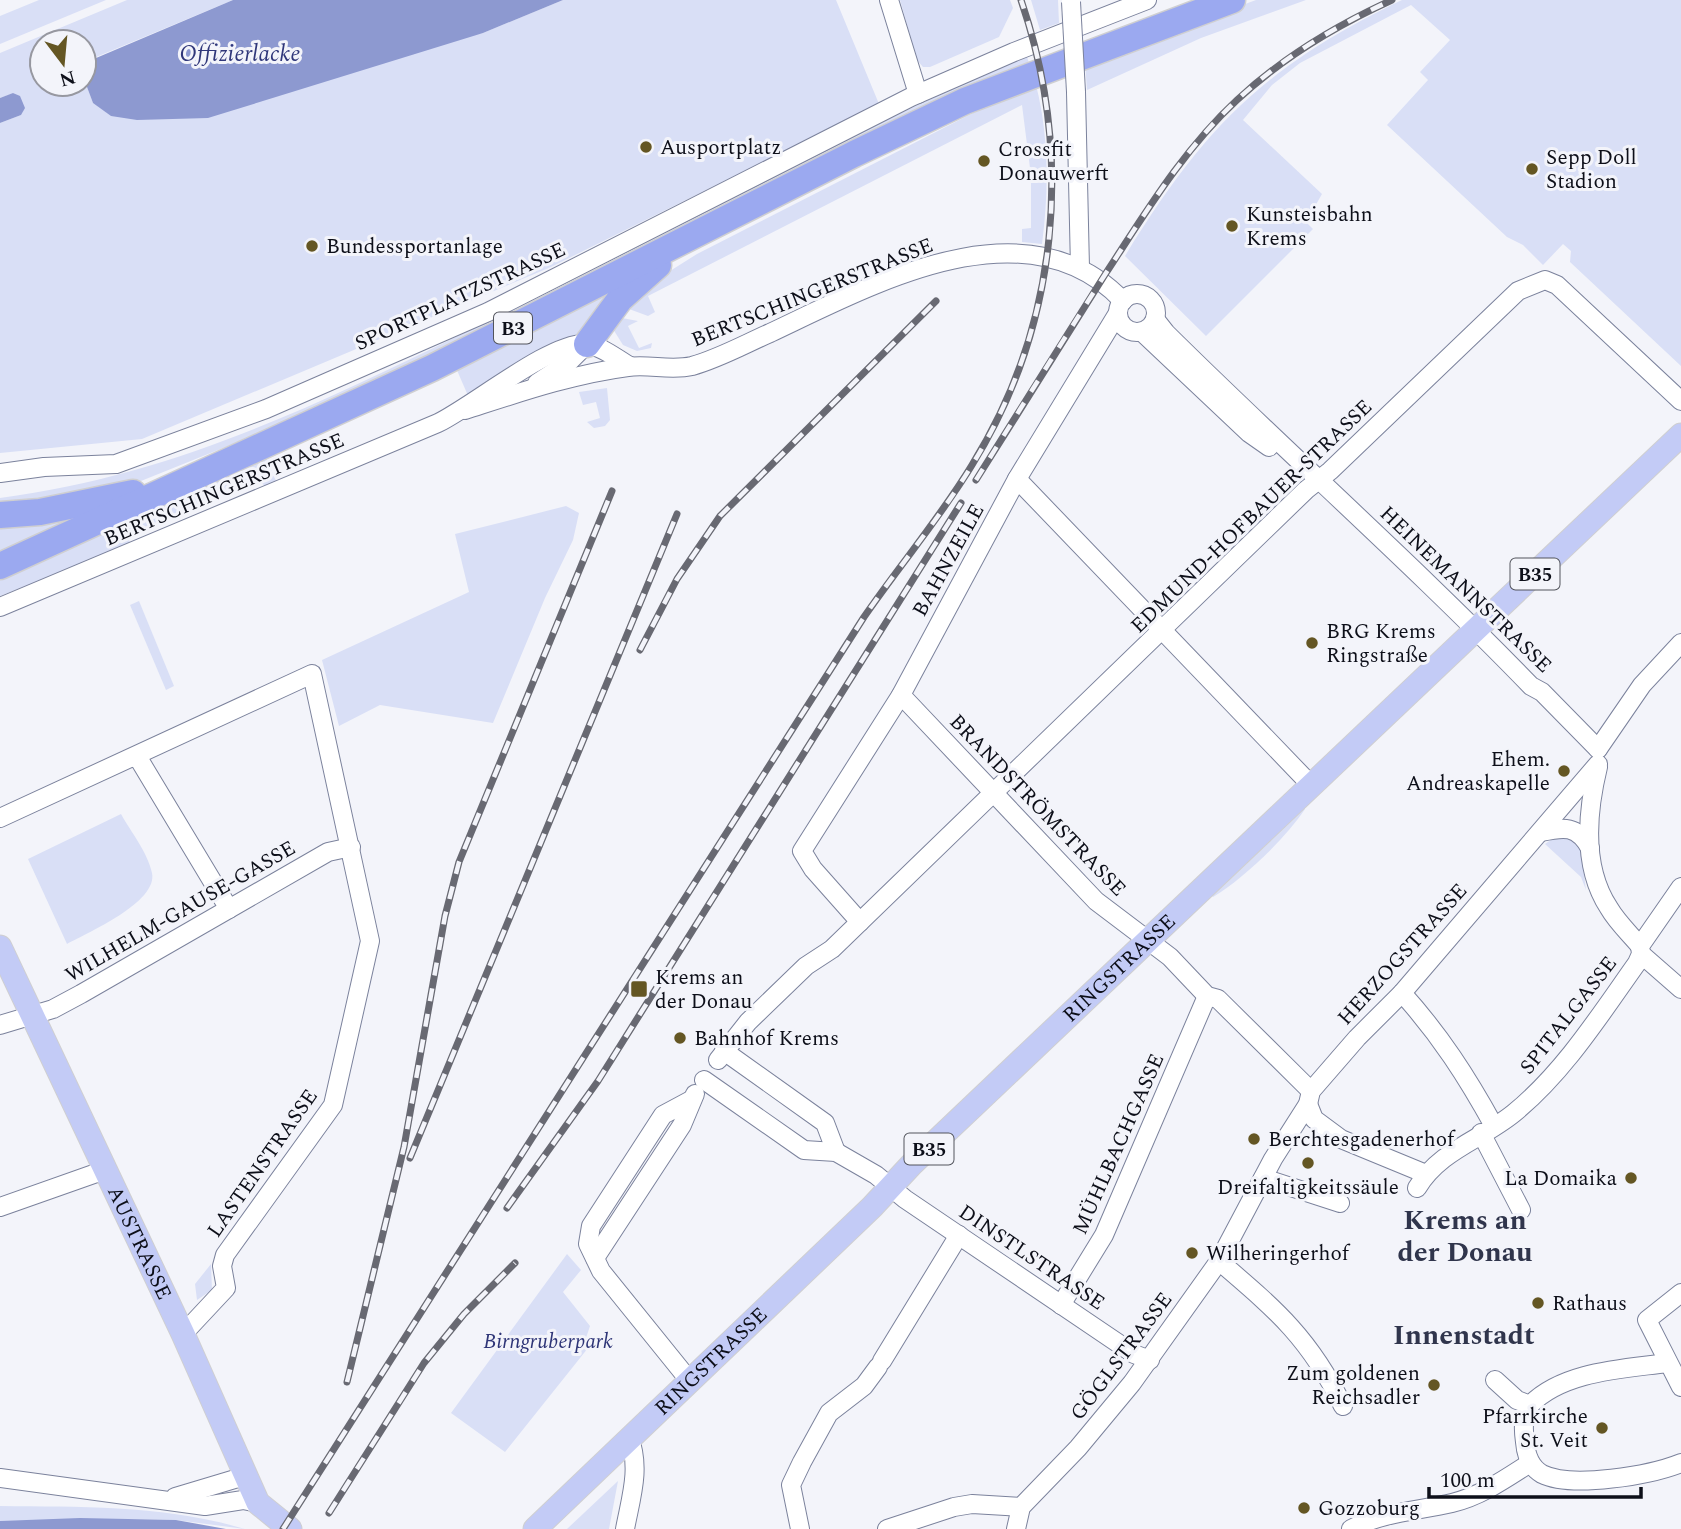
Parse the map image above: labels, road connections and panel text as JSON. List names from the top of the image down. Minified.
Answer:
{"streets":{"highway":["B3"],"main road":["B35","RINGSTRASSE","AUSTRASSE"],"street":["BERTSCHINGERSTRASSE","SPORTPLATZSTRASSE","EDMUND-HOFBAUER-STRASSE","BAHNZEILE","HEINEMANNSTRASSE","BRANDSTRÖMSTRASSE","WILHELM-GAUSE-GASSE","HERZOGSTRASSE","SPITALGASSE","MÜHLBACHGASSE","LASTENSTRASSE","DINSTLSTRASSE","GÖGLSTRASSE"]},"crossings":[["BERTSCHINGERSTRASSE","BAHNZEILE"],["BERTSCHINGERSTRASSE","HEINEMANNSTRASSE"],["EDMUND-HOFBAUER-STRASSE","BAHNZEILE"],["EDMUND-HOFBAUER-STRASSE","HEINEMANNSTRASSE"],["EDMUND-HOFBAUER-STRASSE","BRANDSTRÖMSTRASSE"],["EDMUND-HOFBAUER-STRASSE","RINGSTRASSE"],["BAHNZEILE","HEINEMANNSTRASSE"],["BAHNZEILE","BRANDSTRÖMSTRASSE"],["B35","RINGSTRASSE"],["HEINEMANNSTRASSE","HERZOGSTRASSE"],["HEINEMANNSTRASSE","RINGSTRASSE"],["BRANDSTRÖMSTRASSE","HERZOGSTRASSE"],["BRANDSTRÖMSTRASSE","RINGSTRASSE"],["BRANDSTRÖMSTRASSE","SPITALGASSE"],["BRANDSTRÖMSTRASSE","MÜHLBACHGASSE"],["WILHELM-GAUSE-GASSE","LASTENSTRASSE"],["WILHELM-GAUSE-GASSE","AUSTRASSE"],["HERZOGSTRASSE","GÖGLSTRASSE"],["RINGSTRASSE","DINSTLSTRASSE"],["MÜHLBACHGASSE","DINSTLSTRASSE"],["LASTENSTRASSE","AUSTRASSE"],["DINSTLSTRASSE","GÖGLSTRASSE"]],"districts":["Krems an der Donau","Innenstadt"],"water":["Offizierlacke"],"parks":["Birngruberpark"],"places":{"other":["Ausportplatz","Crossfit Donauwerft","Sepp Doll Stadion","Kunsteisbahn Krems","Bundessportanlage","BRG Krems Ringstraße","Ehem. Andreaskapelle","Bahnhof Krems","Berchtesgadenerhof","Dreifaltigkeitssäule","La Domaika","Wilheringerhof","Rathaus","Zum goldenen Reichsadler","Pfarrkirche St. Veit","Gozzoburg"],"transit":["Krems an der Donau"]},"scale_bar":"100 m","north":"bottom"}
